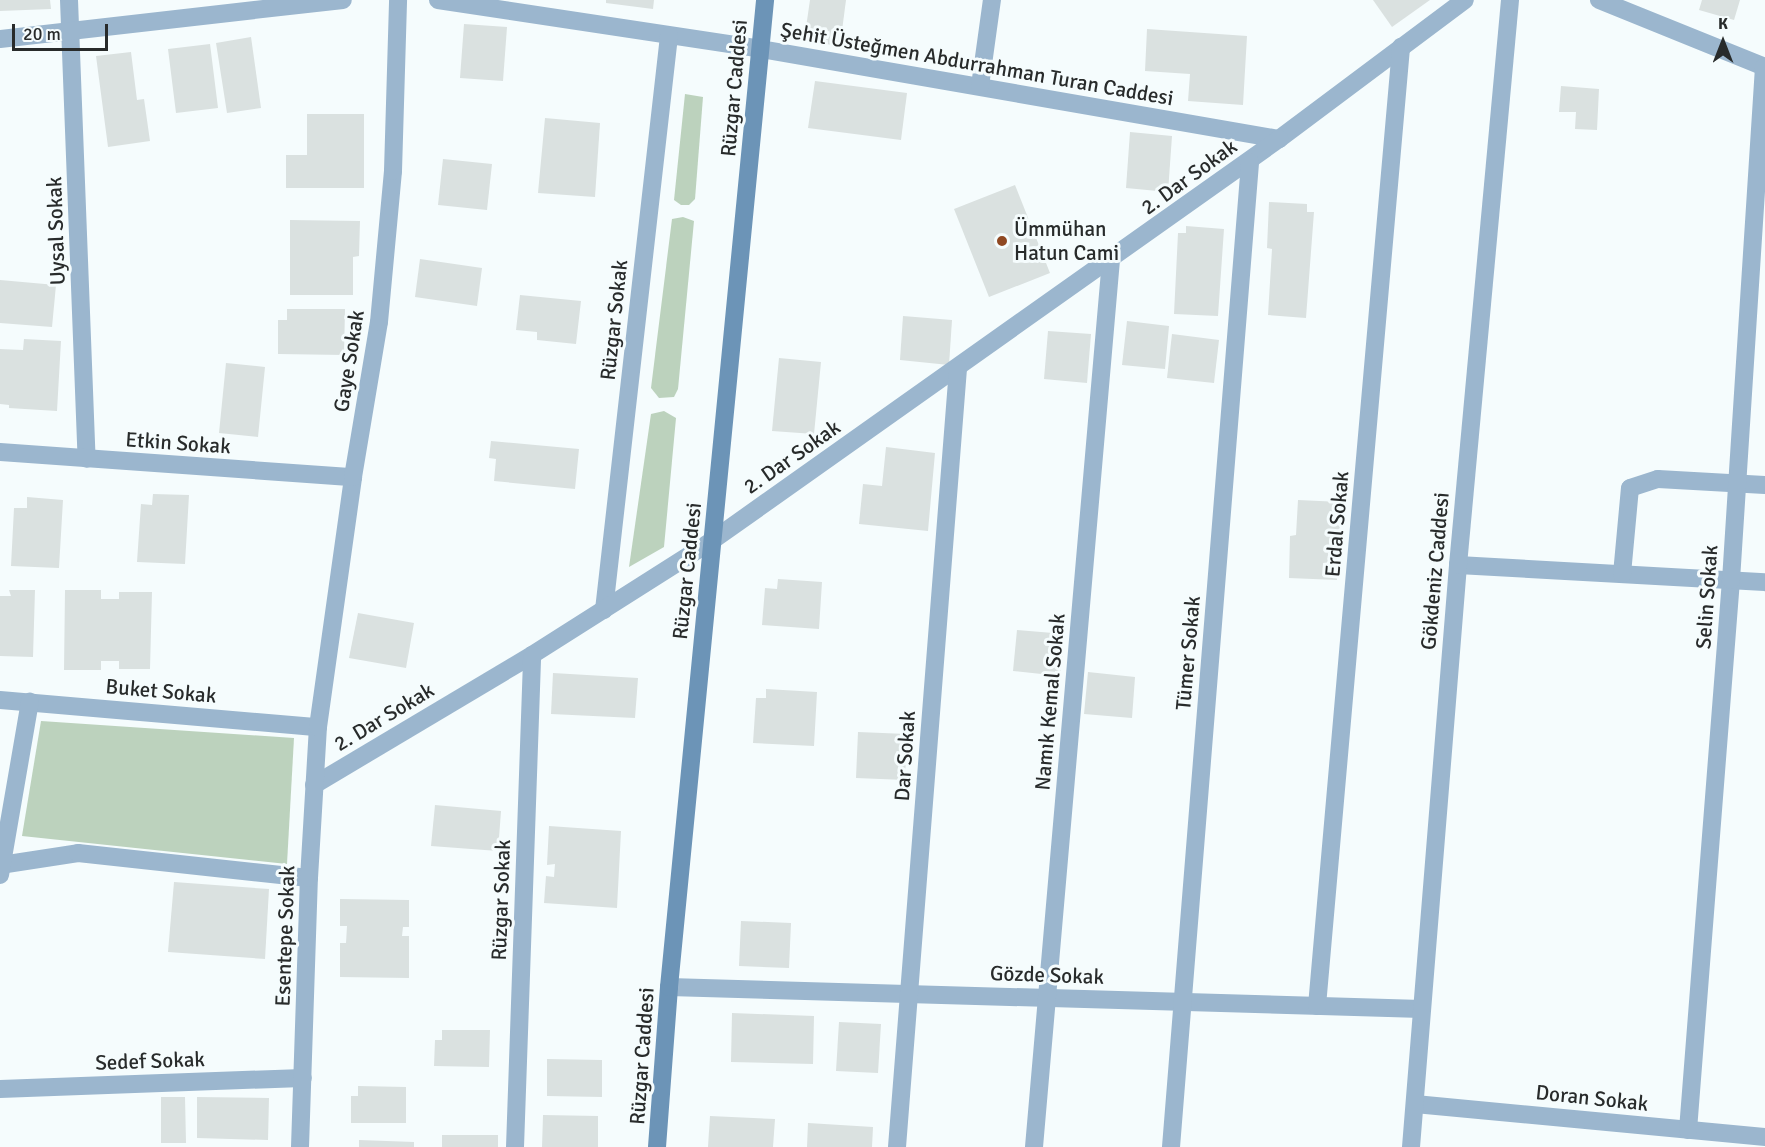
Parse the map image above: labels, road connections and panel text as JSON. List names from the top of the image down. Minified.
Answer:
{"streets":{"main road":["Rüzgar Caddesi"],"street":["Şehit Üsteğmen Abdurrahman Turan Caddesi","2. Dar Sokak","Uysal Sokak","Rüzgar Sokak","Gaye Sokak","Etkin Sokak","Erdal Sokak","Gökdeniz Caddesi","Selin Sokak","Tümer Sokak","Buket Sokak","Namık Kemal Sokak","Dar Sokak","Esentepe Sokak","Gözde Sokak","Sedef Sokak","Doran Sokak"]},"crossings":[["Şehit Üsteğmen Abdurrahman Turan Caddesi","Rüzgar Caddesi"],["Şehit Üsteğmen Abdurrahman Turan Caddesi","2. Dar Sokak"],["Şehit Üsteğmen Abdurrahman Turan Caddesi","Rüzgar Sokak"],["Rüzgar Caddesi","2. Dar Sokak"],["Rüzgar Caddesi","Gözde Sokak"],["2. Dar Sokak","Rüzgar Sokak"],["2. Dar Sokak","Tümer Sokak"],["2. Dar Sokak","Namık Kemal Sokak"],["2. Dar Sokak","Dar Sokak"],["2. Dar Sokak","Esentepe Sokak"],["Uysal Sokak","Etkin Sokak"],["Gaye Sokak","Etkin Sokak"],["Gaye Sokak","Buket Sokak"],["Gaye Sokak","Esentepe Sokak"],["Erdal Sokak","Gözde Sokak"],["Gökdeniz Caddesi","Gözde Sokak"],["Gökdeniz Caddesi","Doran Sokak"],["Selin Sokak","Doran Sokak"],["Tümer Sokak","Gözde Sokak"],["Buket Sokak","Esentepe Sokak"],["Namık Kemal Sokak","Gözde Sokak"],["Dar Sokak","Gözde Sokak"],["Esentepe Sokak","Sedef Sokak"]],"places":["Ümmühan Hatun Cami"],"scale_bar":"20 m","north":"top"}
